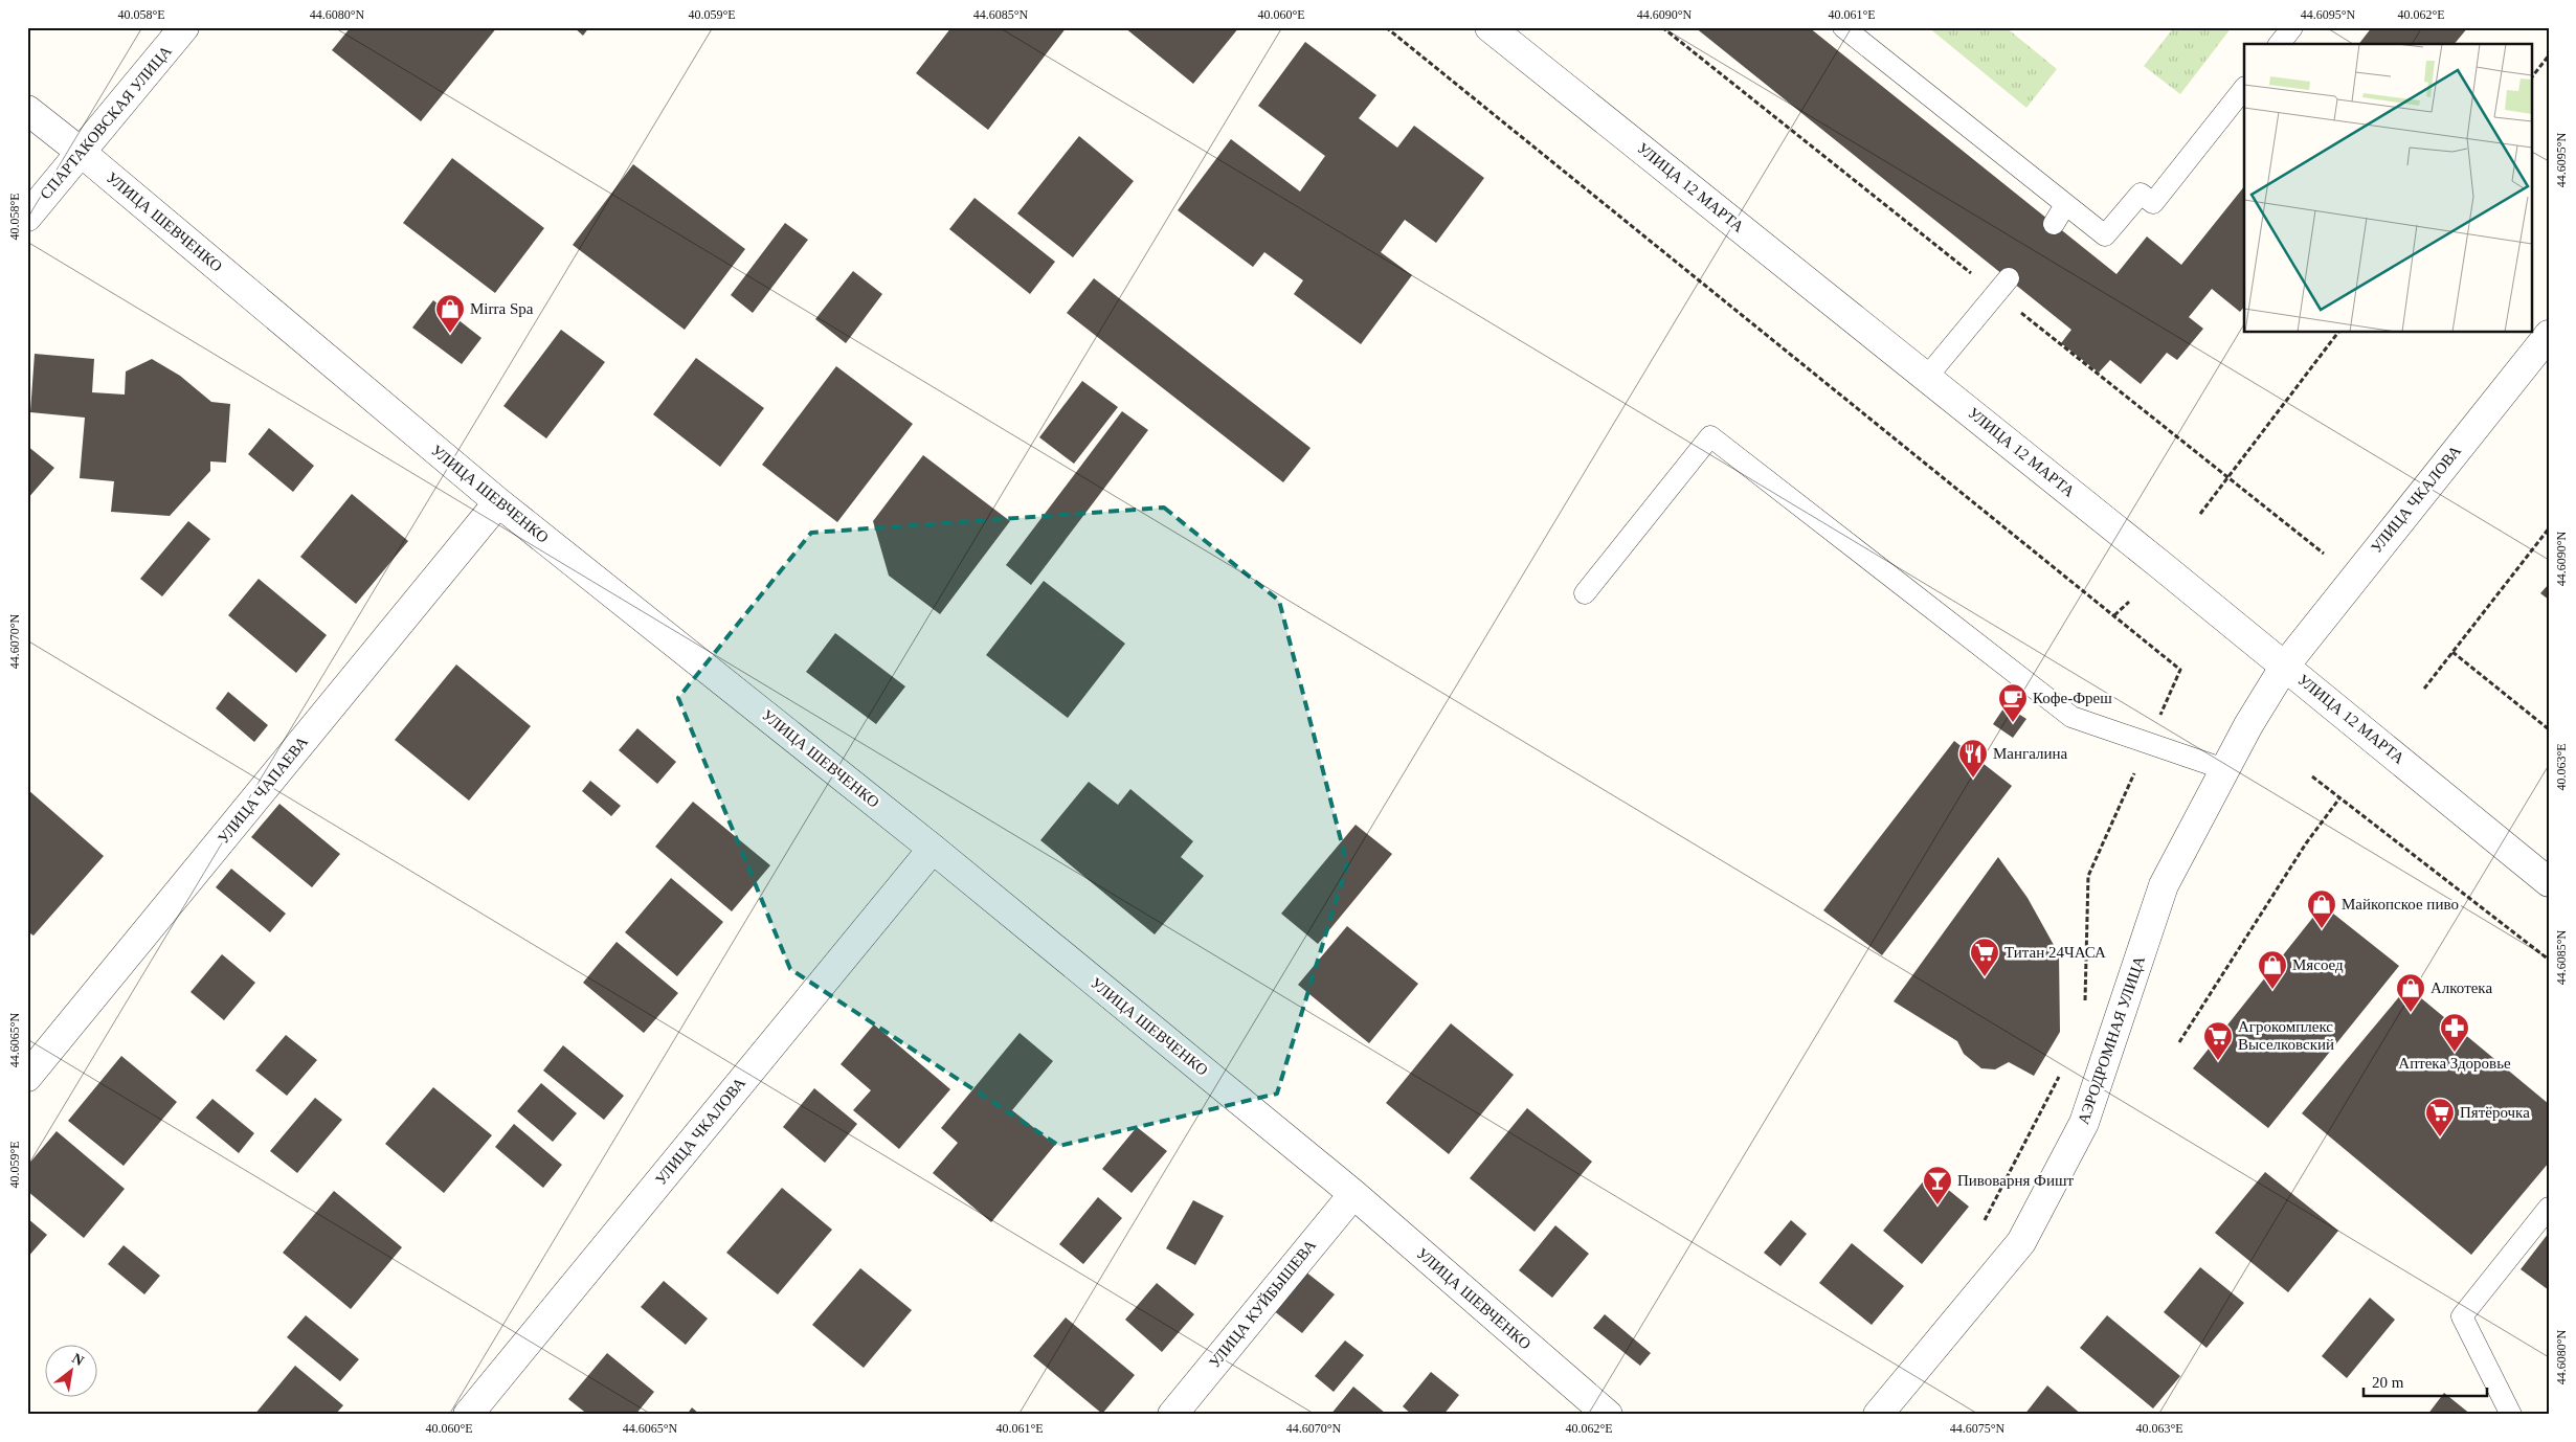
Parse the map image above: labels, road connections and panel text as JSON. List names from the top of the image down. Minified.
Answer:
{"streets":{"street":["СПАРТАКОВСКАЯ УЛИЦА","УЛИЦА 12 МАРТА","УЛИЦА ШЕВЧЕНКО","УЛИЦА ЧКАЛОВА","УЛИЦА ЧАПАЕВА","АЭРОДРОМНАЯ УЛИЦА","УЛИЦА КУЙБЫШЕВА"]},"crossings":[["СПАРТАКОВСКАЯ УЛИЦА","УЛИЦА ШЕВЧЕНКО"],["УЛИЦА 12 МАРТА","УЛИЦА ЧКАЛОВА"],["УЛИЦА 12 МАРТА","АЭРОДРОМНАЯ УЛИЦА"],["УЛИЦА ШЕВЧЕНКО","УЛИЦА ЧКАЛОВА"],["УЛИЦА ШЕВЧЕНКО","УЛИЦА ЧАПАЕВА"],["УЛИЦА ШЕВЧЕНКО","УЛИЦА КУЙБЫШЕВА"],["УЛИЦА ЧКАЛОВА","АЭРОДРОМНАЯ УЛИЦА"]],"places":{"shop":["Mirra Spa","Майкопское пиво","Мясоед","Алкотека"],"cafe":["Кофе-Фреш"],"restaurant":["Мангалина"],"supermarket":["Титан 24ЧАСА","Агрокомплекс Выселковский","Пятёрочка"],"pharmacy":["Аптека Здоровье"],"bar":["Пивоварня Фишт"]},"scale_bar":"20 m","north":"top right","coordinates":["40.058°E","44.6080°N","40.059°E","44.6085°N","40.060°E","44.6090°N","40.061°E","44.6095°N","40.062°E","44.6070°N","40.063°E","44.6065°N","44.6075°N"]}
